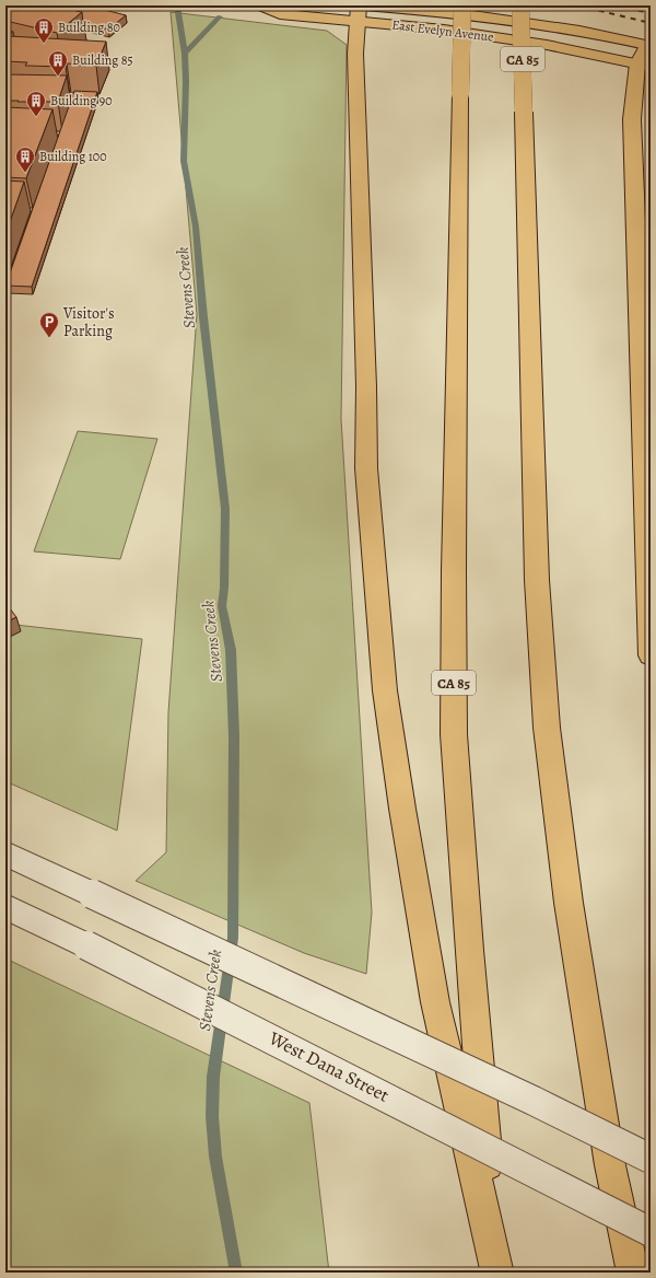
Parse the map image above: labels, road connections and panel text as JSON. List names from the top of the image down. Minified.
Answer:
{"streets":{"main road":["East Evelyn Avenue","CA 85"],"street":["West Dana Street"]},"water":["Stevens Creek"],"places":{"building":["Building 80","Building 85","Building 90","Building 100"],"parking":["Visitor's Parking"]}}
